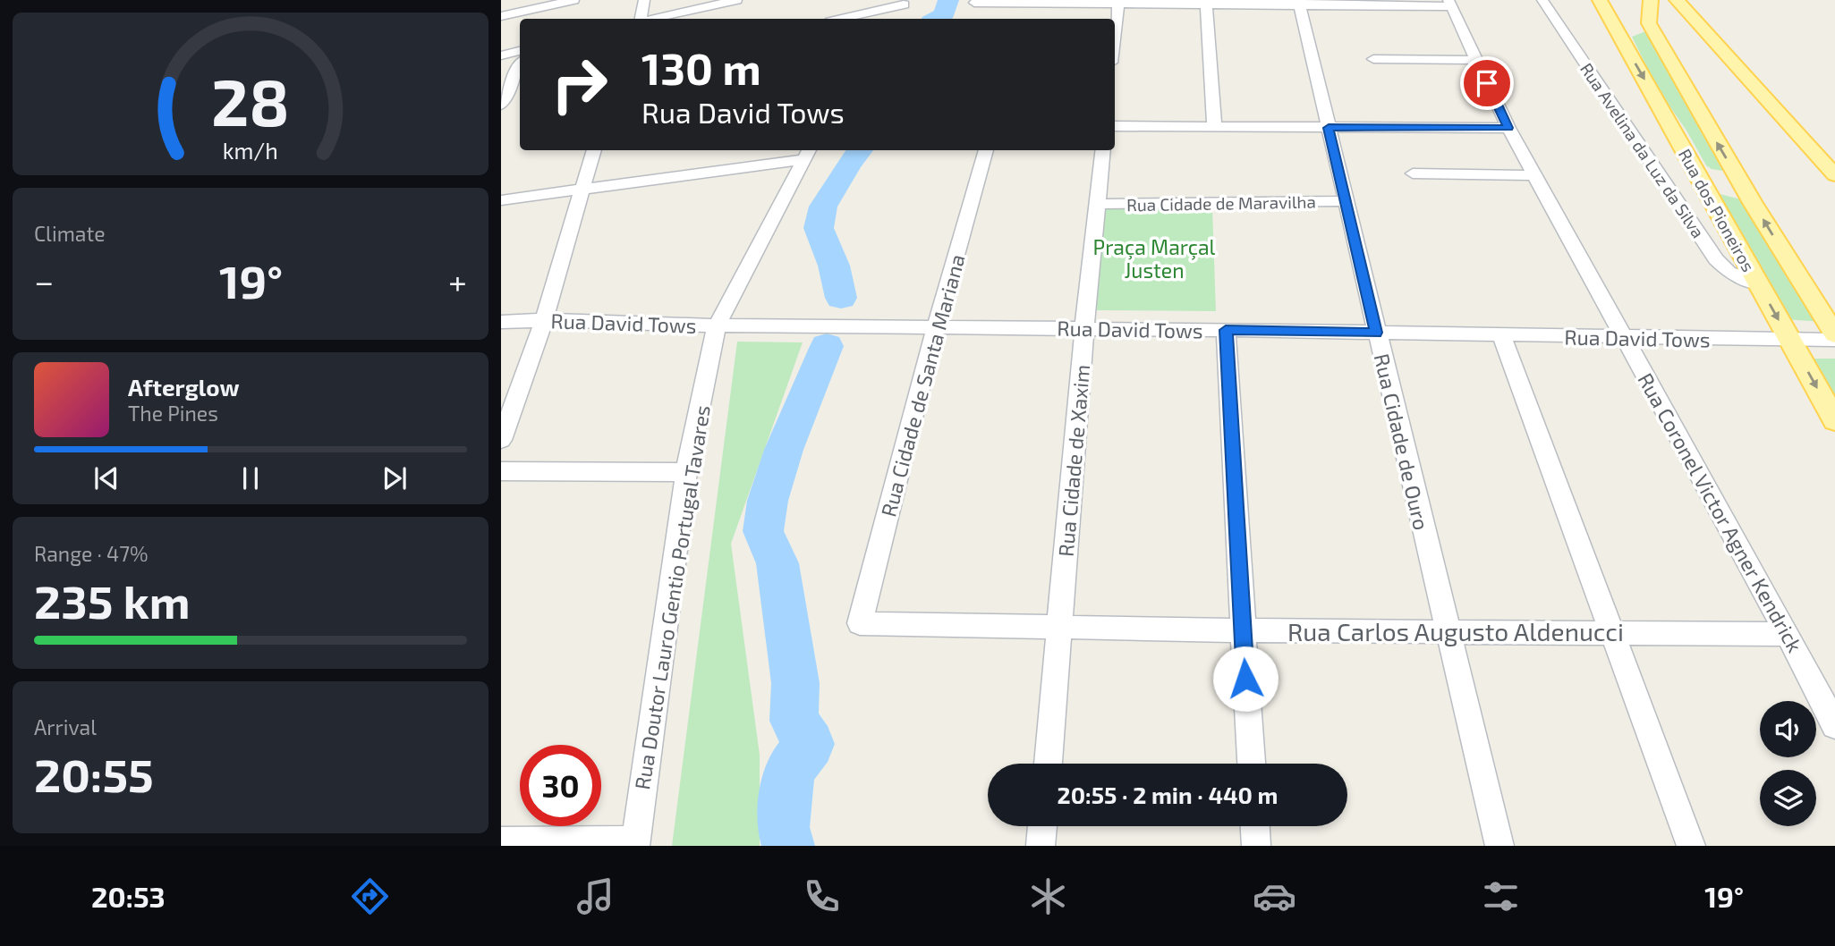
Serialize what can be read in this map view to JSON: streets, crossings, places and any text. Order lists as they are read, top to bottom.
{
  "streets": {
    "main road": ["Rua dos Pioneiros"],
    "street": [
      "Rua Avelina da Luz da Silva",
      "Rua Cidade de Maravilha",
      "Rua David Tows",
      "Rua Cidade de Santa Mariana",
      "Rua Cidade de Ouro",
      "Rua Cidade de Xaxim",
      "Rua Coronel Victor Agner Kendrick",
      "Rua Doutor Lauro Gentio Portugal Tavares",
      "Rua Carlos Augusto Aldenucci"
    ]
  },
  "crossings": [
    ["Rua Avelina da Luz da Silva", "Rua dos Pioneiros"],
    ["Rua Cidade de Maravilha", "Rua Cidade de Ouro"],
    ["Rua Cidade de Maravilha", "Rua Cidade de Xaxim"],
    ["Rua dos Pioneiros", "Rua David Tows"],
    ["Rua David Tows", "Rua Cidade de Santa Mariana"],
    ["Rua David Tows", "Rua Cidade de Ouro"],
    ["Rua David Tows", "Rua Cidade de Xaxim"],
    ["Rua David Tows", "Rua Coronel Victor Agner Kendrick"],
    ["Rua David Tows", "Rua Doutor Lauro Gentio Portugal Tavares"],
    ["Rua Cidade de Santa Mariana", "Rua Carlos Augusto Aldenucci"],
    ["Rua Cidade de Ouro", "Rua Carlos Augusto Aldenucci"],
    ["Rua Cidade de Xaxim", "Rua Carlos Augusto Aldenucci"],
    ["Rua Coronel Victor Agner Kendrick", "Rua Carlos Augusto Aldenucci"]
  ],
  "parks": ["Praça Marçal Justen"],
  "page": {
    "turn": ["130 m", "Rua David Tows"],
    "tile": [
      "Climate",
      ["Range · 47%", "235 km"],
      ["Arrival", "20:55"]
    ],
    "heat": ["−", "19°", "+"],
    "song": ["Afterglow", "The Pines"],
    "limit": "30",
    "trip": "20:55 · 2 min · 440 m",
    "tabs": ["20:53", "19°"],
    "gauge": ["28", "km/h"]
  }
}
